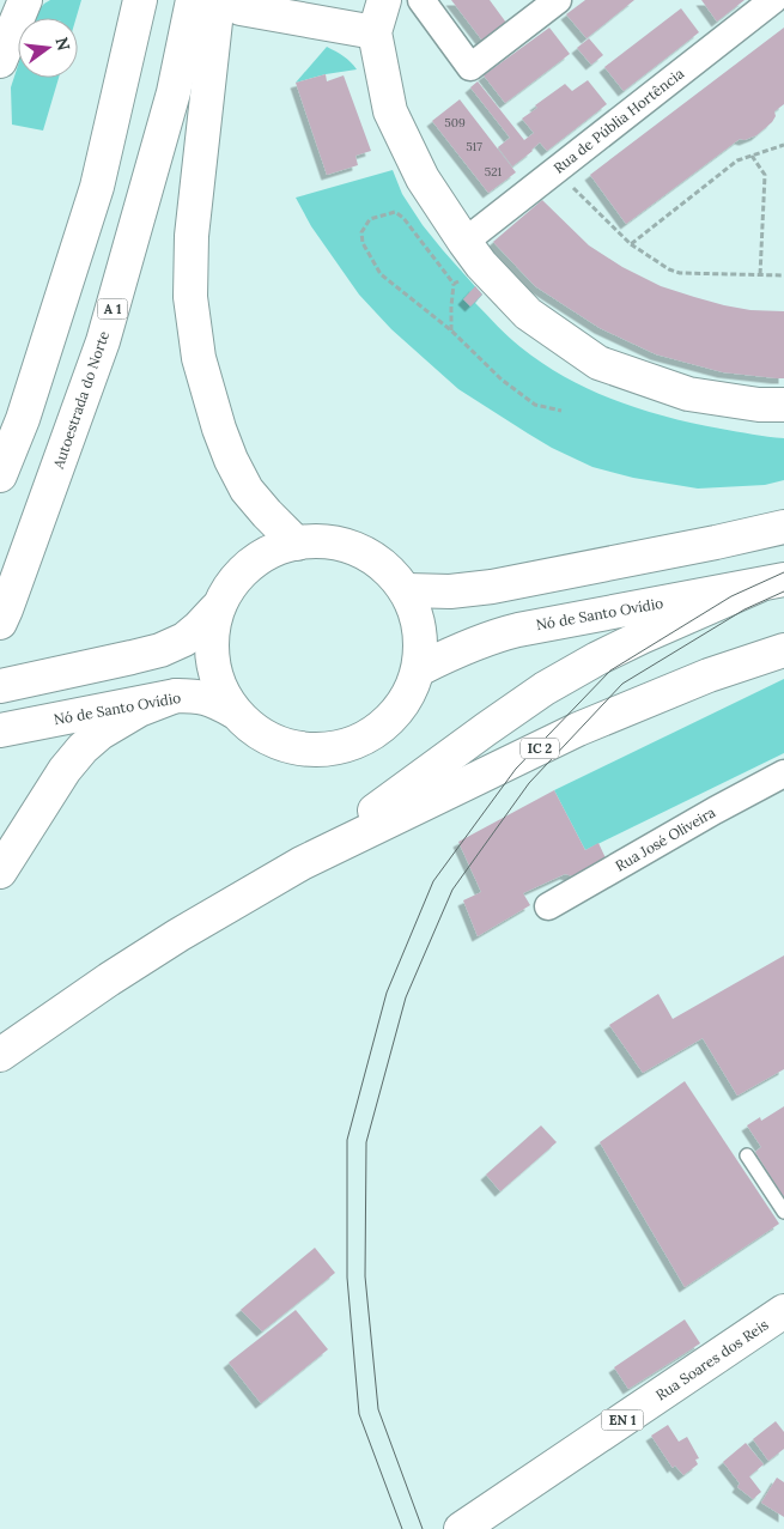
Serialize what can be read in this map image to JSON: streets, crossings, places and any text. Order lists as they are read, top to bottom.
{
  "streets": {
    "main road": [
      "A 1",
      "Autoestrada do Norte",
      "Nó de Santo Ovídio",
      "IC 2",
      "Rua Soares dos Reis",
      "EN 1"
    ],
    "street": ["Rua de Públia Hortência", "Rua José Oliveira"]
  },
  "crossings": [
    ["Nó de Santo Ovídio", "IC 2"]
  ],
  "house_numbers": ["509", "517", "521"],
  "north": "right"
}
